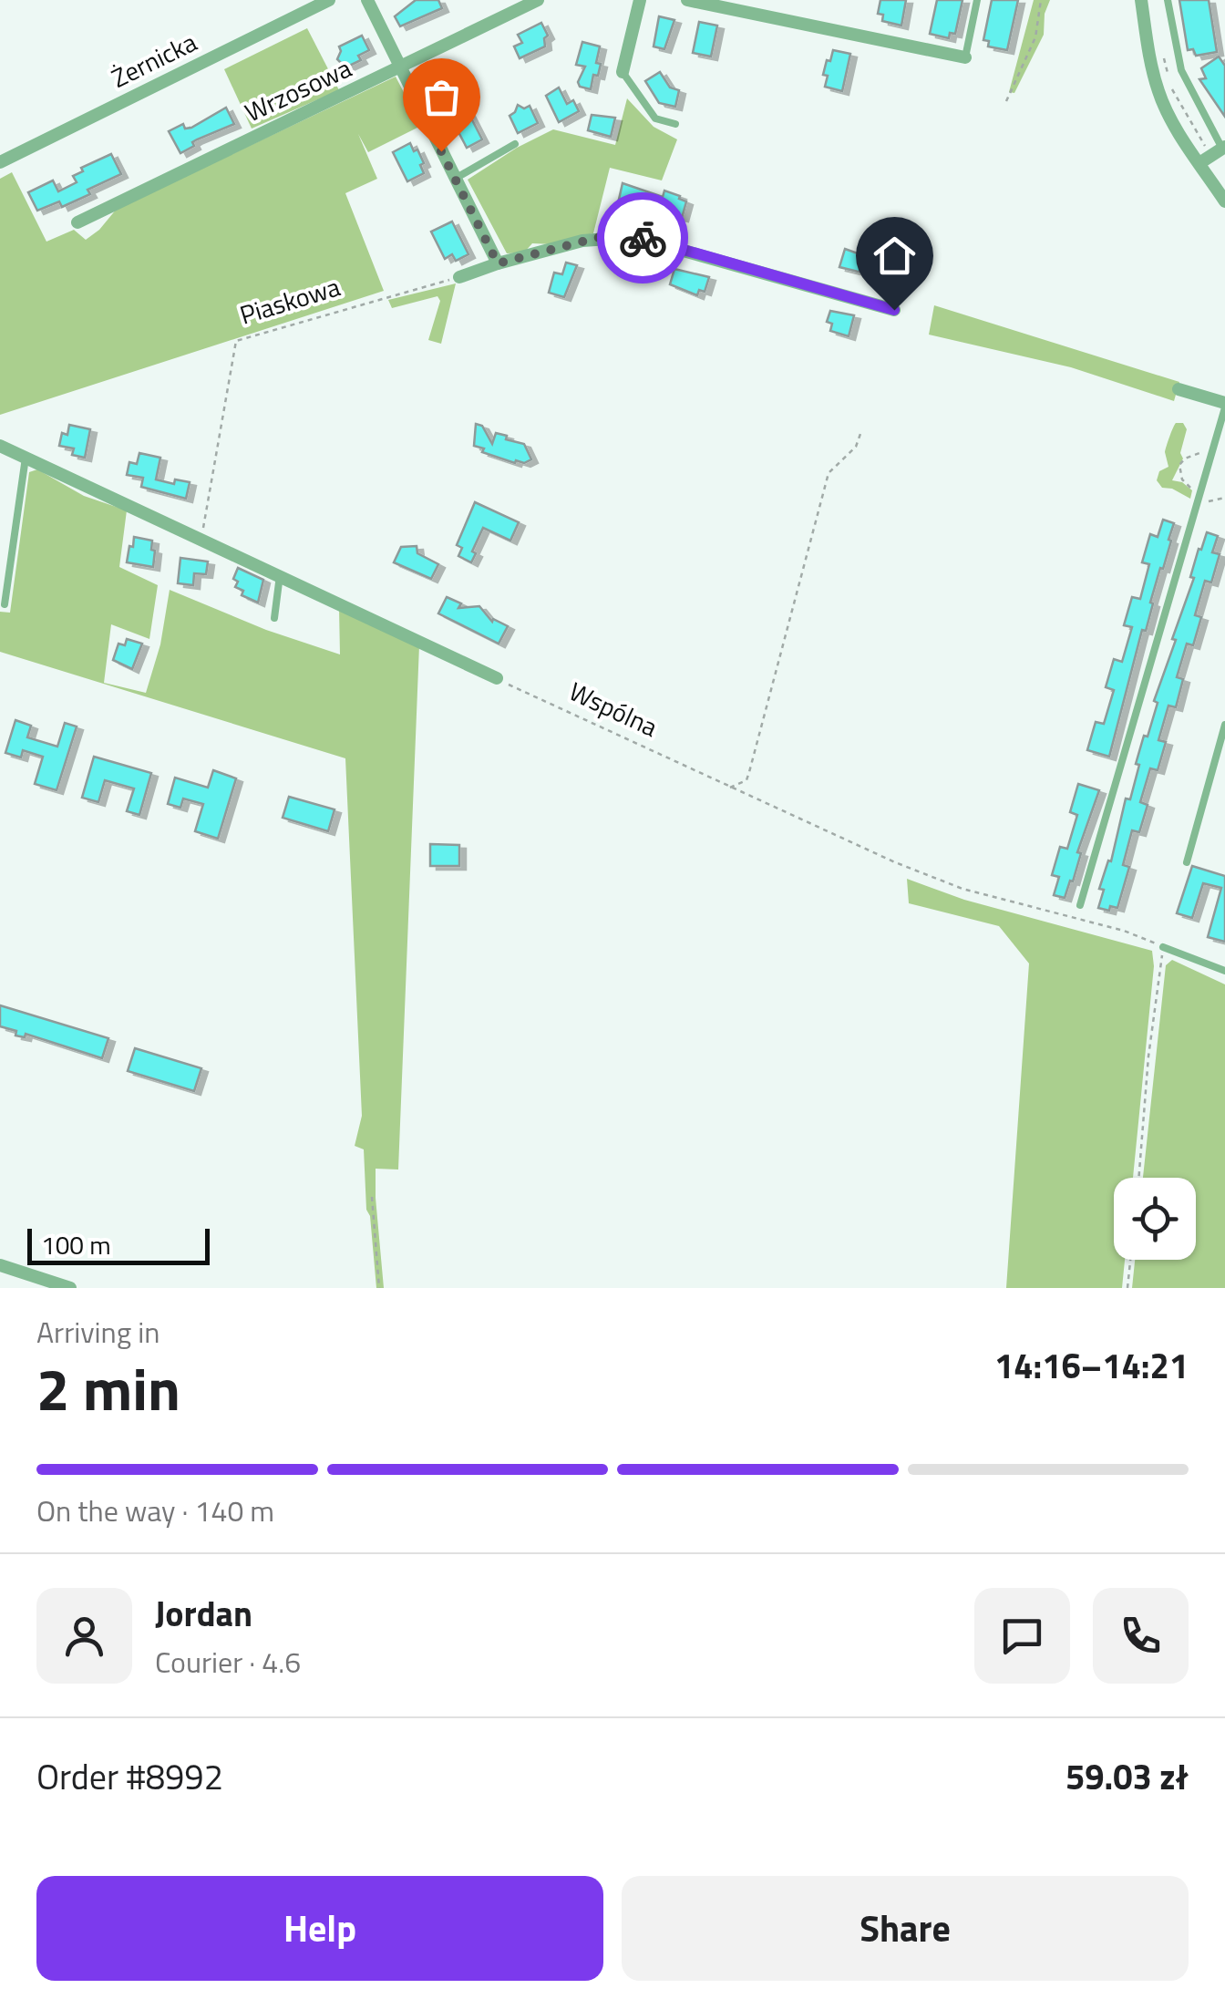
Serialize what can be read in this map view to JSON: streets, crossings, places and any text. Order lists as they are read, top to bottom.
{
  "streets": {
    "street": ["Żernicka", "Wrzosowa"],
    "path": ["Piaskowa", "Wspólna"]
  },
  "scale_bar": "100 m",
  "page": {
    "scale": "100 m",
    "heading": ["2 min", "Arriving in", "14:16–14:21"],
    "panel": [
      "Jordan",
      "Courier · 4.6",
      "Order #8992",
      "59.03 zł"
    ],
    "bar": "On the way · 140 m",
    "buttons": ["Help", "Share"]
  }
}
